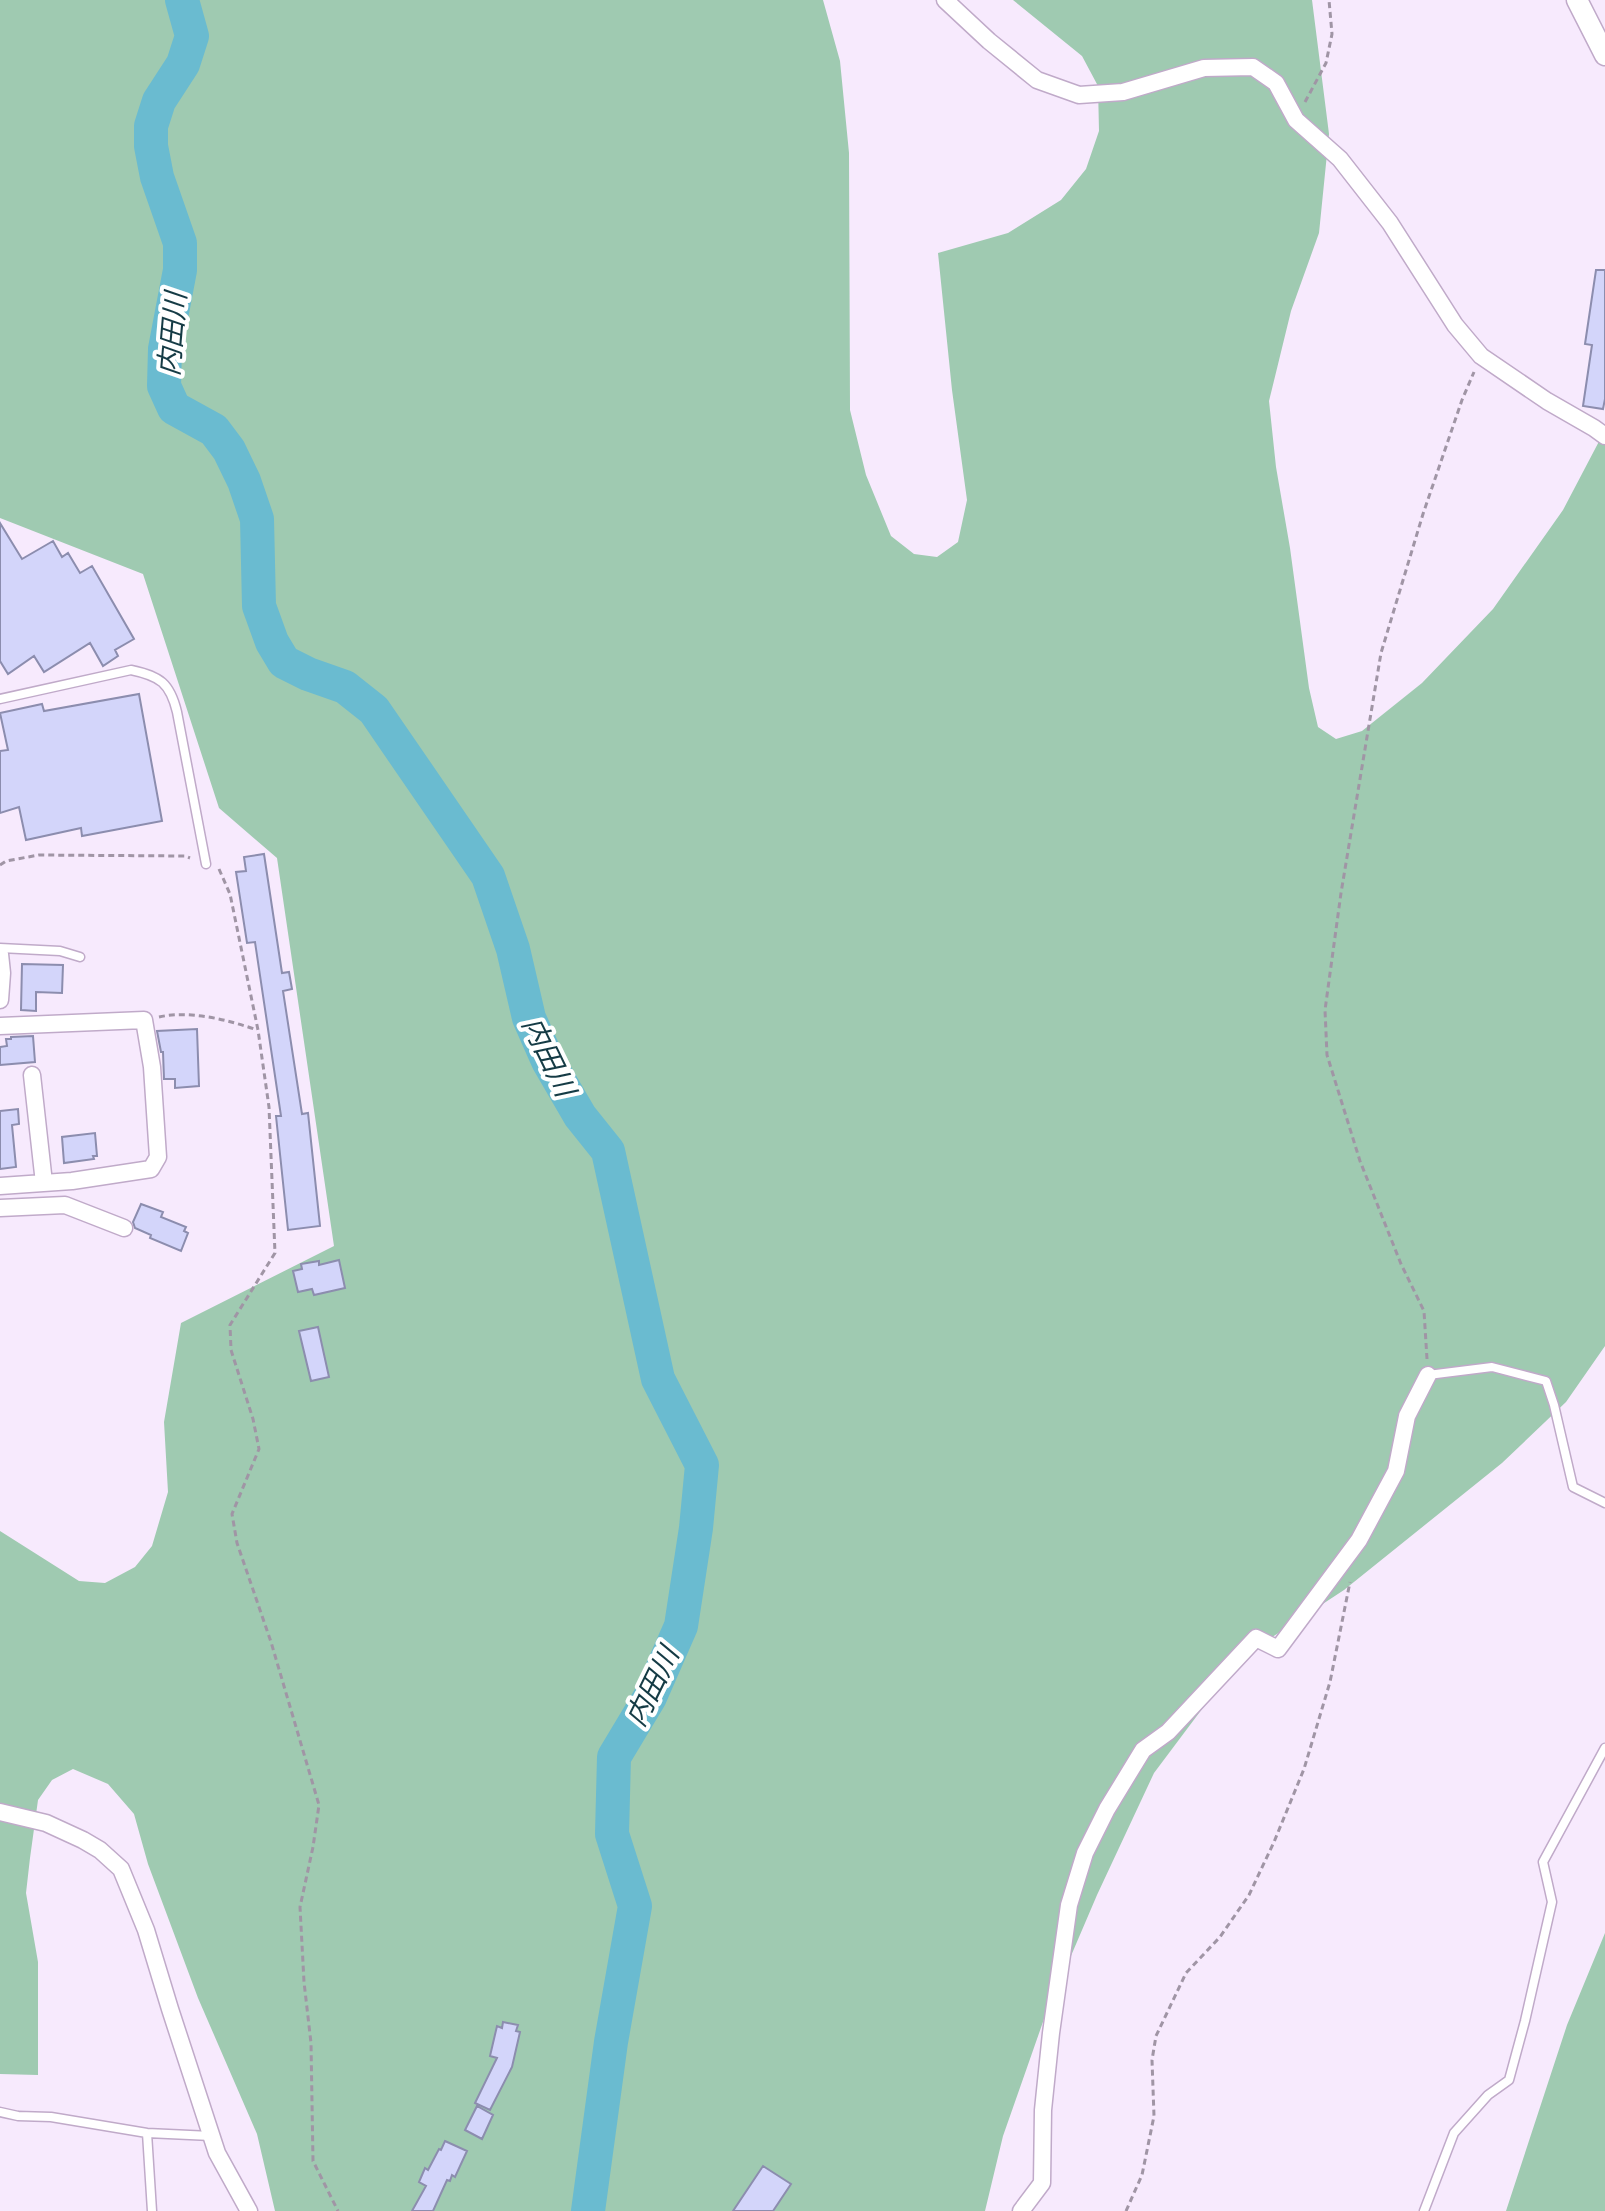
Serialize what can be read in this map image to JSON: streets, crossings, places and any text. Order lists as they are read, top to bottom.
{
  "water": ["内田川"]
}
